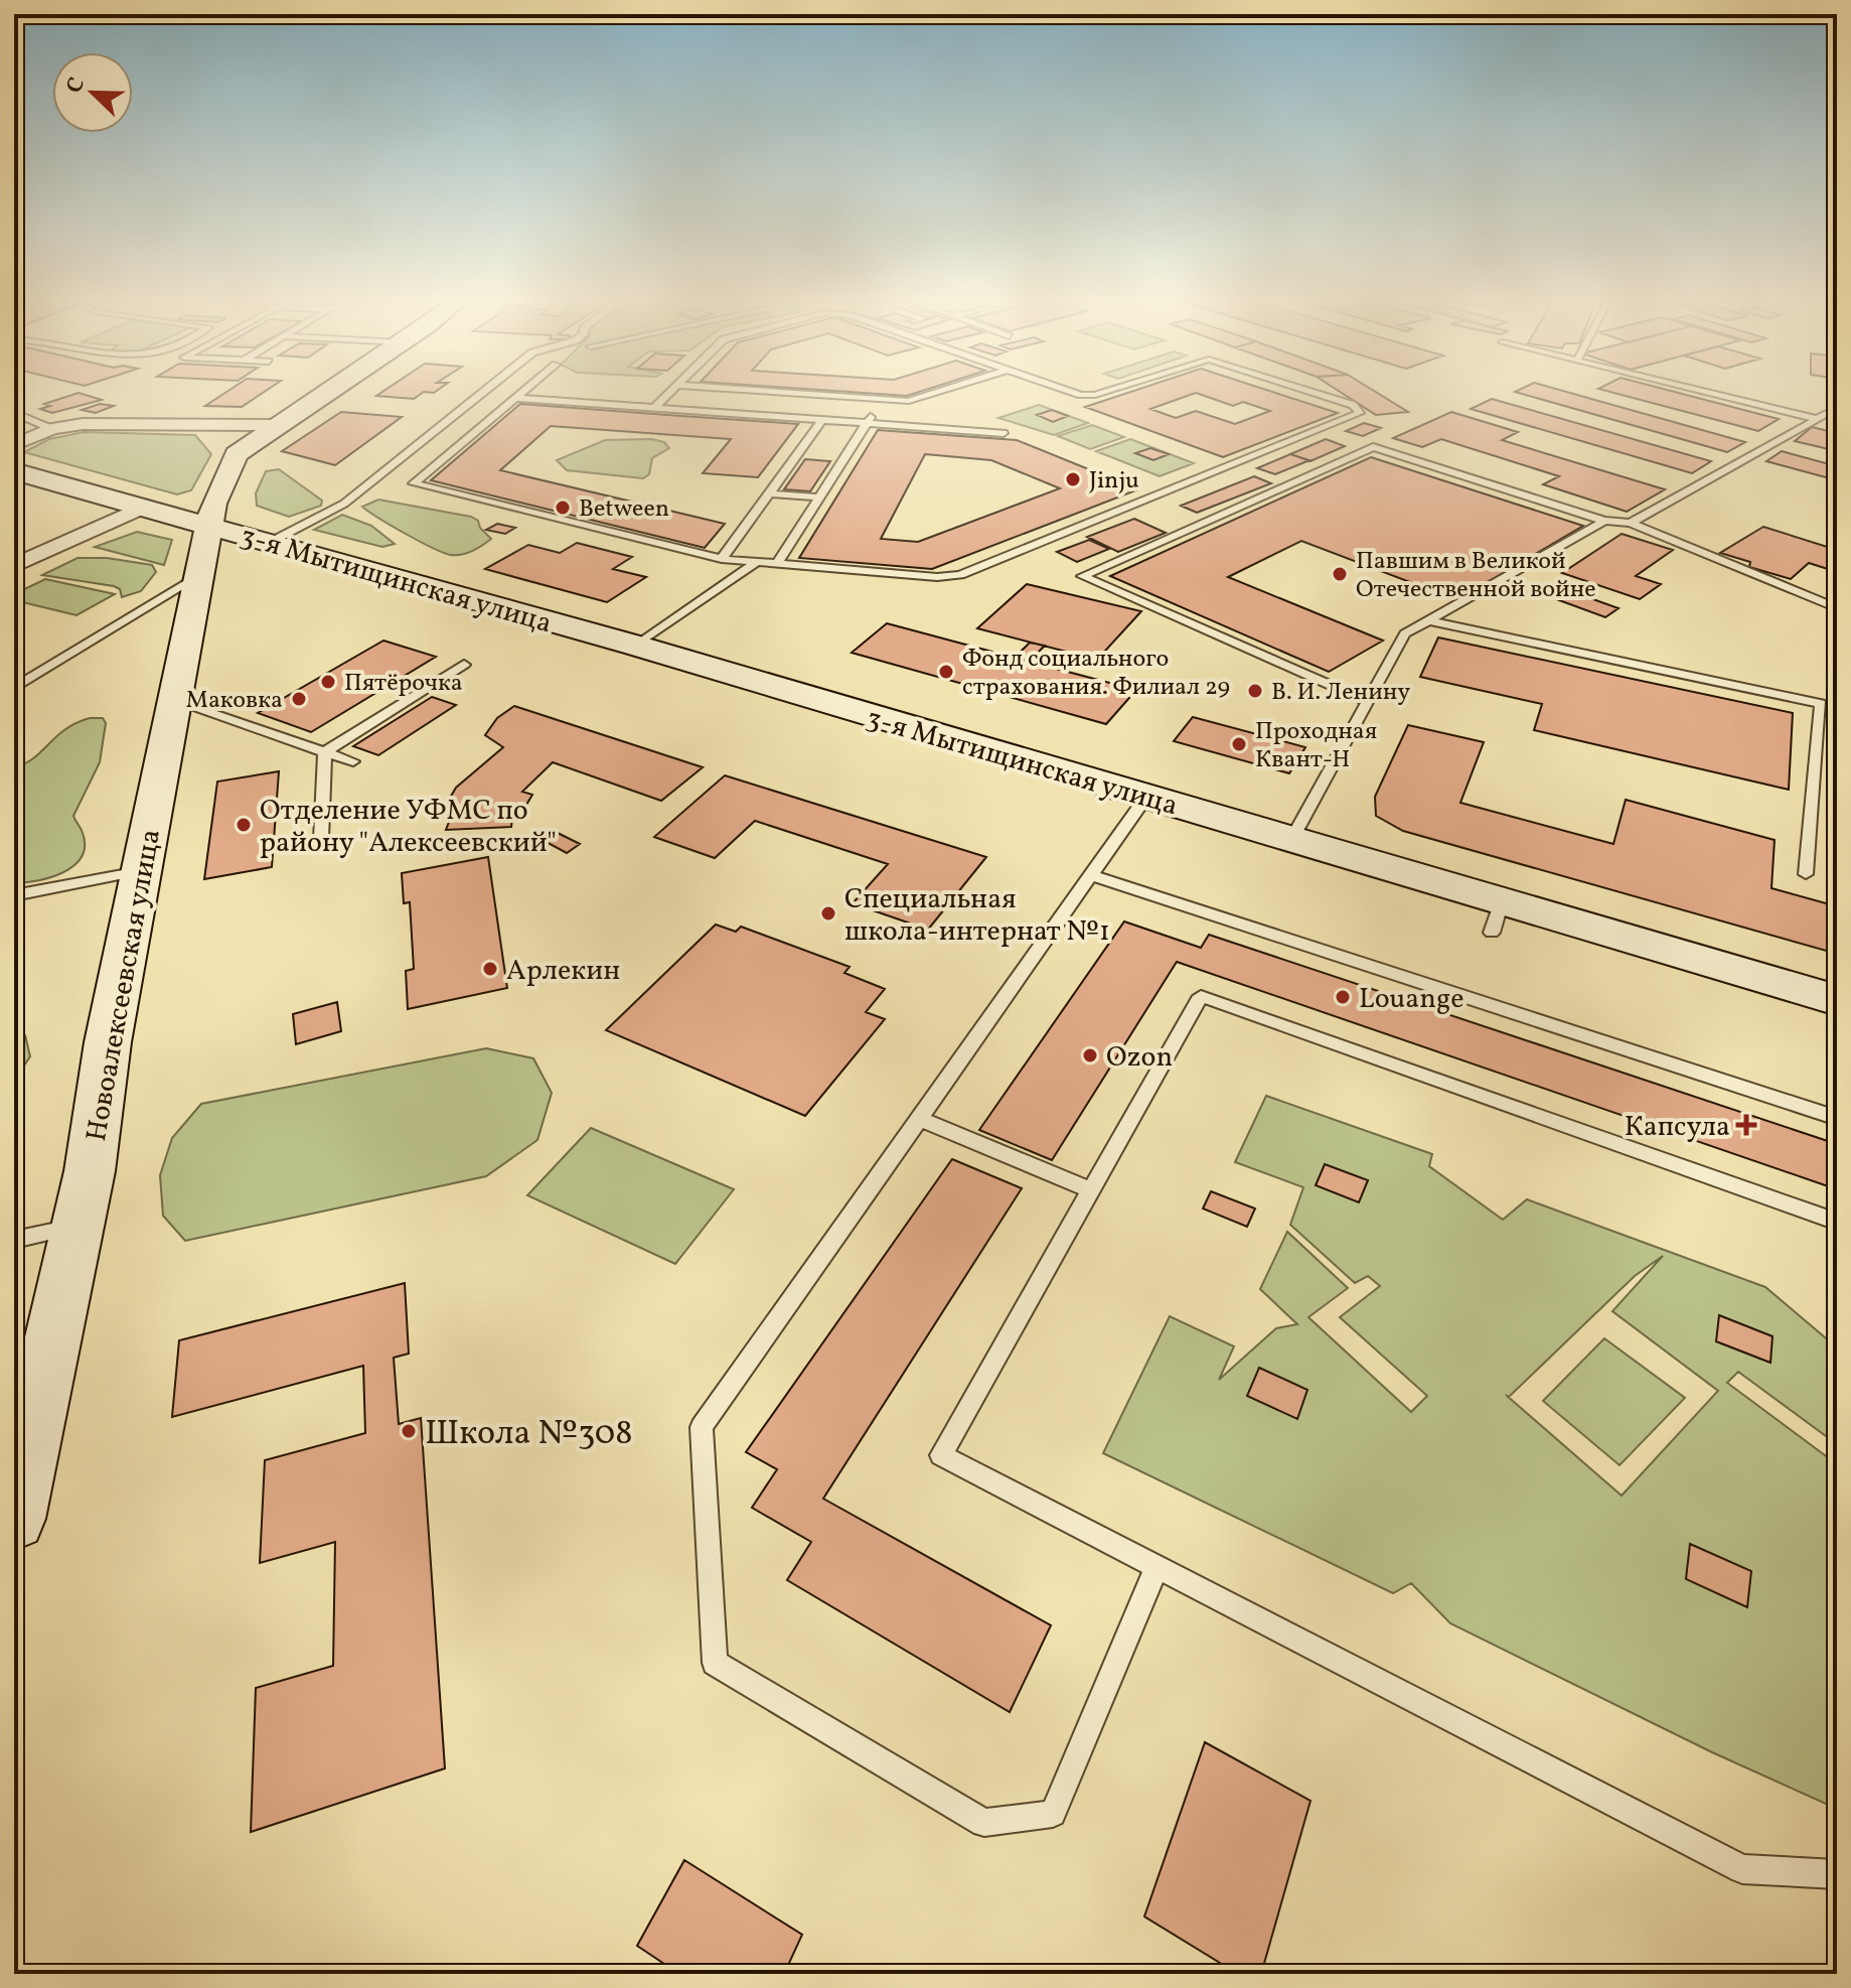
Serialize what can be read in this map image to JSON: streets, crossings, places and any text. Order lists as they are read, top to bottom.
{
  "streets": {
    "street": ["3-я Мытищинская улица", "Новоалексеевская улица"]
  },
  "crossings": [
    ["3-я Мытищинская улица", "Новоалексеевская улица"]
  ],
  "places": {
    "other": [
      "Jinju",
      "Between",
      "Павшим в Великой Отечественной войне",
      "Фонд социального страхования. Филиал 29",
      "Пятёрочка",
      "В. И. Ленину",
      "Маковка",
      "Проходная Квант-Н",
      "Отделение УФМС по району \"Алексеевский\"",
      "Специальная школа-интернат №1",
      "Арлекин",
      "Louange",
      "Ozon",
      "Школа №308"
    ],
    "health": ["Капсула"]
  },
  "north": "top left"
}
